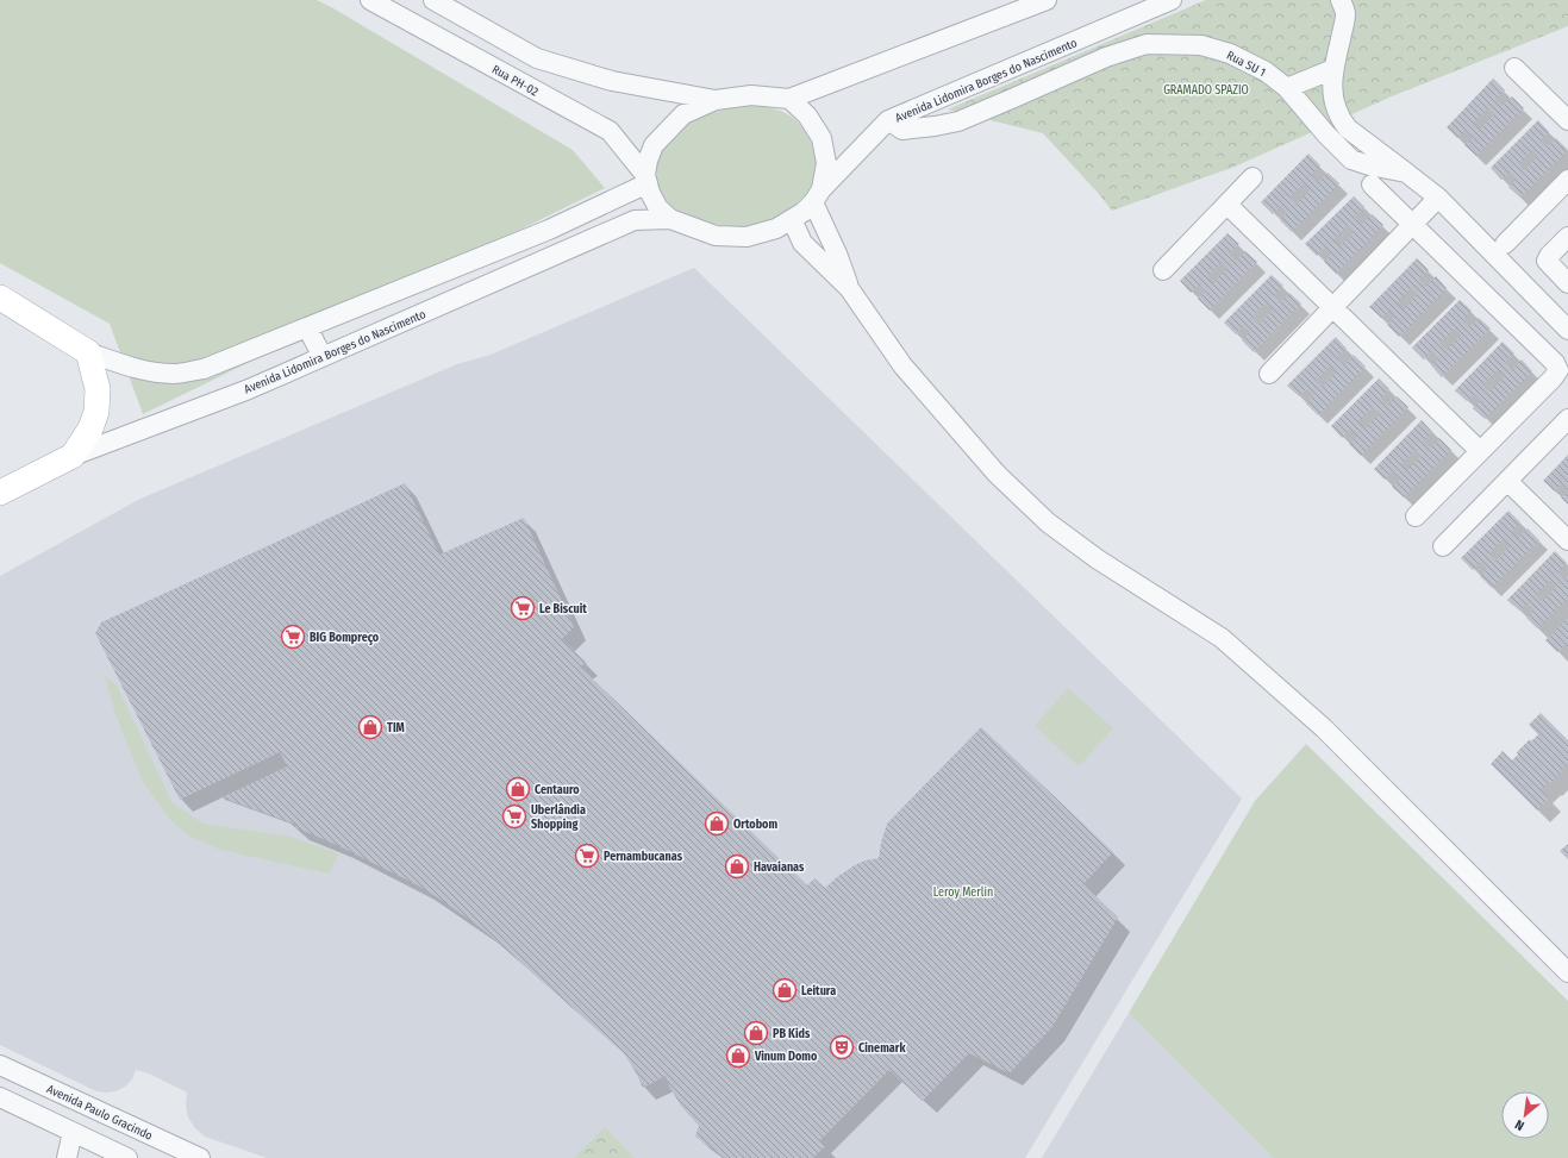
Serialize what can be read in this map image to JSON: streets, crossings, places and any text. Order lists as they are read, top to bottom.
{
  "streets": {
    "main road": ["Avenida Lidomira Borges do Nascimento"],
    "street": ["Rua SU 1", "Rua PH-02", "Avenida Paulo Gracindo"]
  },
  "crossings": [
    ["Rua SU 1", "Avenida Lidomira Borges do Nascimento"],
    ["Rua PH-02", "Avenida Lidomira Borges do Nascimento"]
  ],
  "parks": ["GRAMADO SPAZIO", "Leroy Merlin"],
  "places": {
    "supermarket": [
      "Le Biscuit",
      "BIG Bompreço",
      "Uberlândia Shopping",
      "Pernambucanas"
    ],
    "shop": [
      "TIM",
      "Centauro",
      "Ortobom",
      "Havaianas",
      "Leitura",
      "PB Kids",
      "Vinum Domo"
    ],
    "theatre": ["Cinemark"]
  },
  "north": "bottom left"
}
